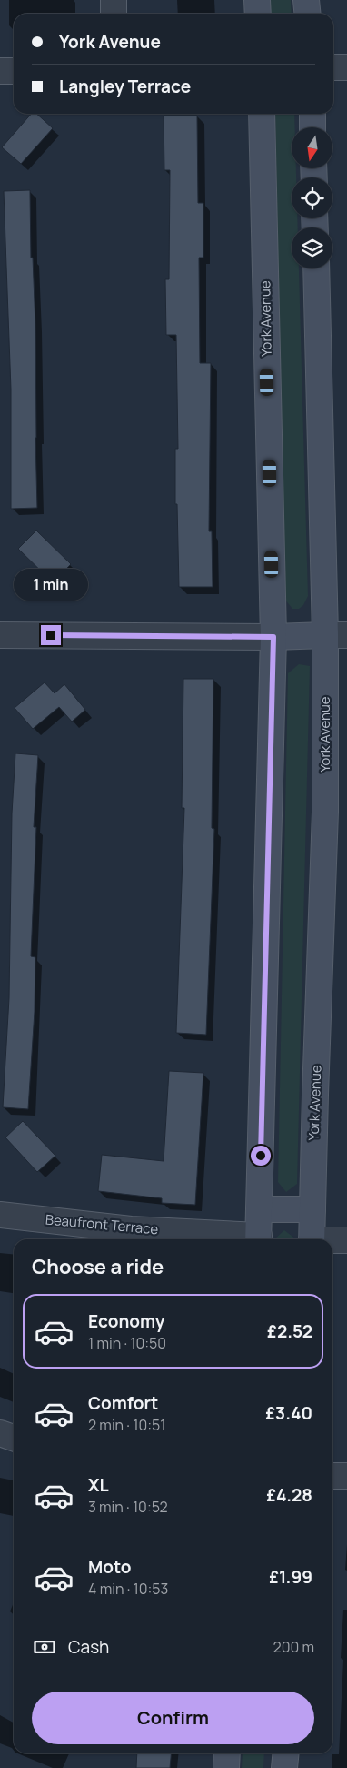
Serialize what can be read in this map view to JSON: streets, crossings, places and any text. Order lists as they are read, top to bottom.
{
  "streets": {
    "main road": ["York Avenue"],
    "street": ["Beaufront Terrace"]
  },
  "north": "bottom",
  "page": {
    "banner": ["York Avenue", "Langley Terrace"],
    "bubble": "1 min",
    "heading": "Choose a ride",
    "list": [
      {
        "name": "Economy",
        "note": "1 min · 10:50",
        "value": "£2.52"
      },
      {
        "name": "Comfort",
        "note": "2 min · 10:51",
        "value": "£3.40"
      },
      {
        "name": "XL",
        "note": "3 min · 10:52",
        "value": "£4.28"
      },
      {
        "name": "Moto",
        "note": "4 min · 10:53",
        "value": "£1.99"
      }
    ],
    "pay": ["Cash", "200 m"],
    "buttons": "Confirm"
  }
}
